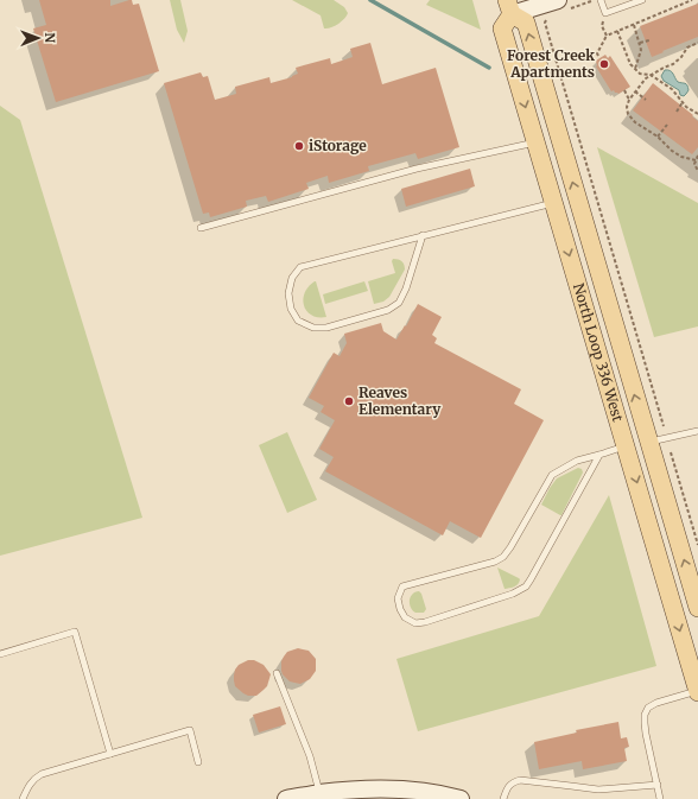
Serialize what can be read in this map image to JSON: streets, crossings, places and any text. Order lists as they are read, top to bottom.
{
  "streets": {
    "main road": ["North Loop 336 West"]
  },
  "places": ["Forest Creek Apartments", "iStorage", "Reaves Elementary"],
  "north": "right"
}
